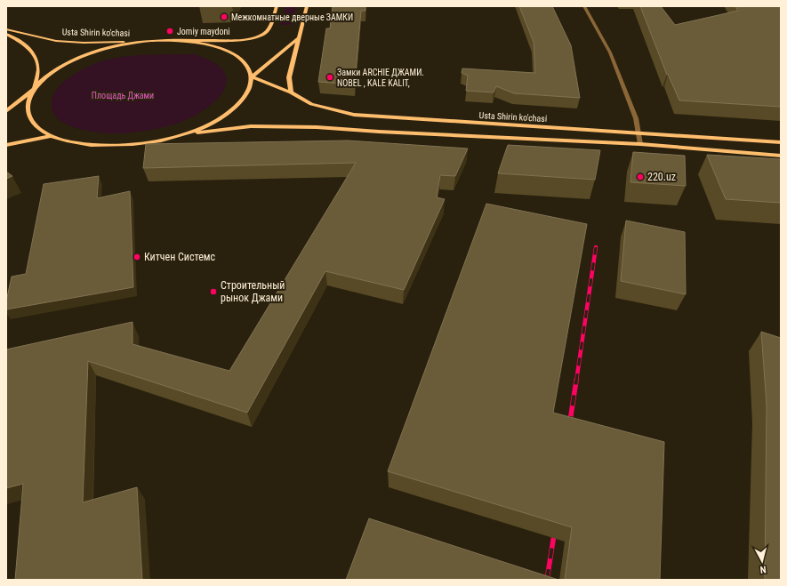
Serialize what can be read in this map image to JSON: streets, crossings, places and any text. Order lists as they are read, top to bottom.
{
  "streets": {
    "main road": ["Usta Shirin ko'chasi"]
  },
  "parks": ["Площадь Джами"],
  "places": [
    "Межкомнатные дверные ЗАМКИ",
    "Jomiy maydoni",
    "Замки ARCHIE ДЖАМИ. NOBEL , KALE KALIT,",
    "220.uz",
    "Китчен Системс",
    "Строительный рынок Джами"
  ],
  "north": "bottom"
}
